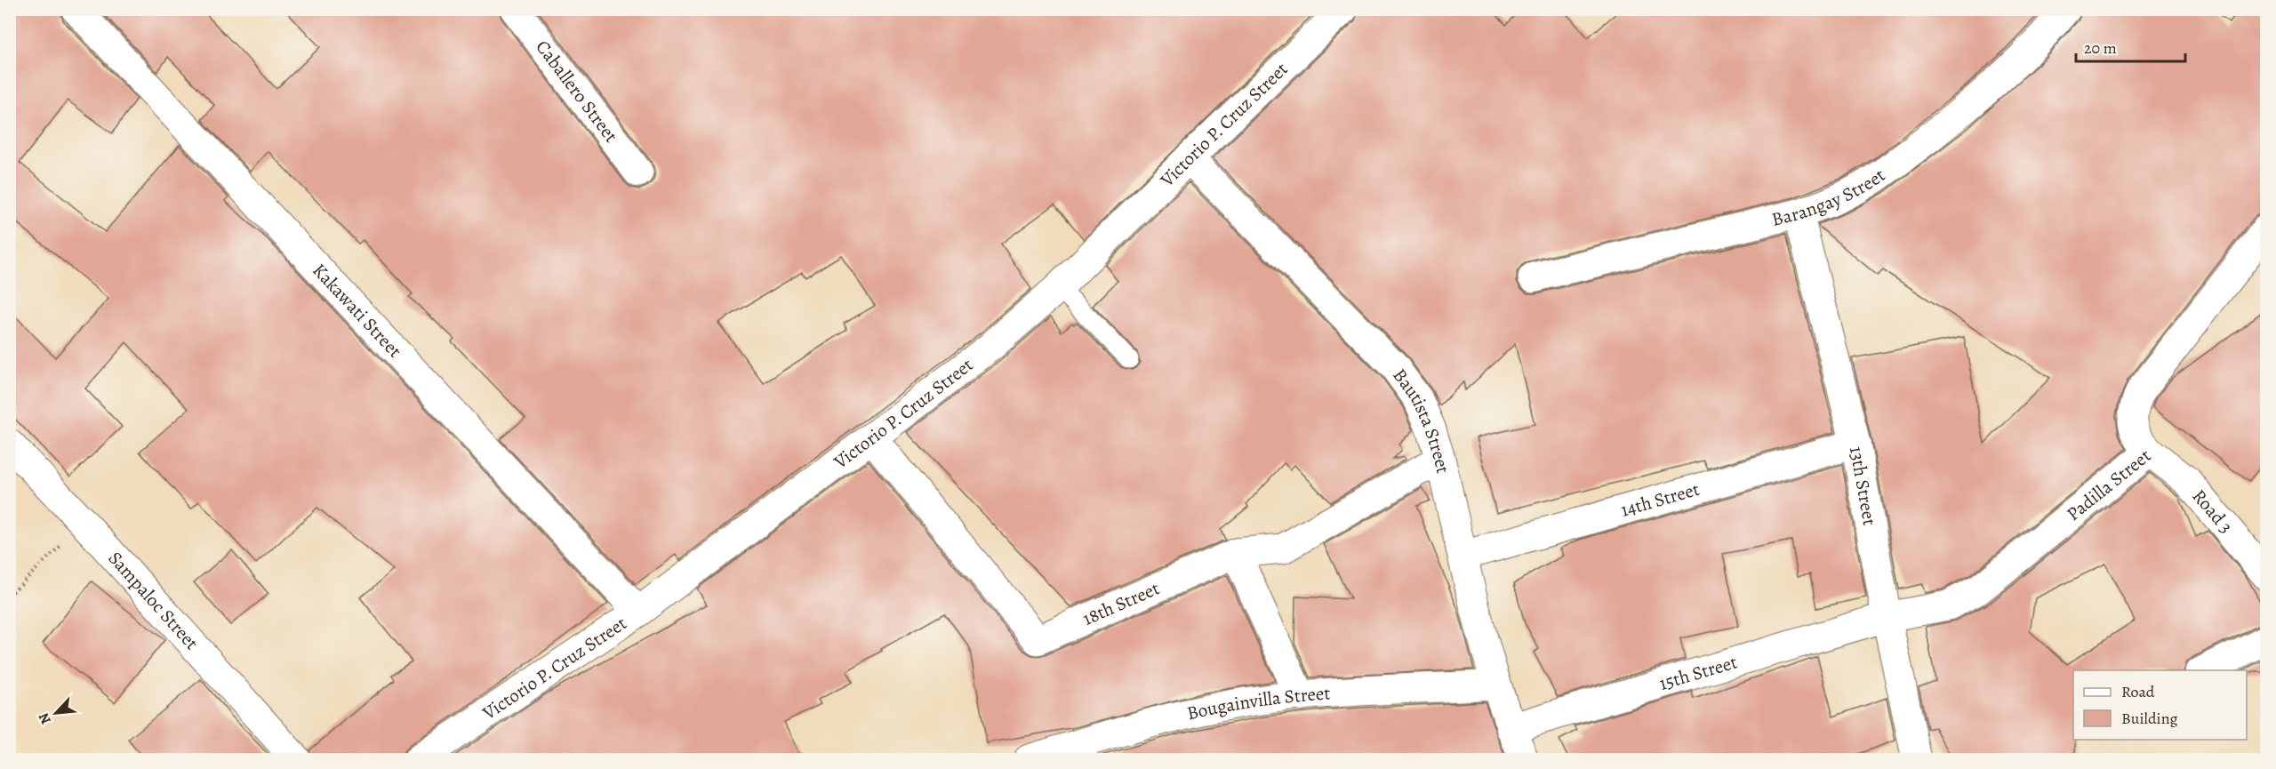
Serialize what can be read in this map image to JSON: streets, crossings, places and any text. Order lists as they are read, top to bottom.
{
  "streets": {
    "street": [
      "Caballero Street",
      "Victorio P. Cruz Street",
      "Barangay Street",
      "Kakawati Street",
      "Bautista Street",
      "Padilla Street",
      "13th Street",
      "14th Street",
      "Road 3",
      "Sampaloc Street",
      "18th Street",
      "15th Street",
      "Bougainvilla Street"
    ]
  },
  "crossings": [
    ["Victorio P. Cruz Street", "Kakawati Street"],
    ["Victorio P. Cruz Street", "Bautista Street"],
    ["Victorio P. Cruz Street", "18th Street"],
    ["Barangay Street", "13th Street"],
    ["Bautista Street", "14th Street"],
    ["Bautista Street", "18th Street"],
    ["Bautista Street", "15th Street"],
    ["Bautista Street", "Bougainvilla Street"],
    ["Padilla Street", "13th Street"],
    ["Padilla Street", "Road 3"],
    ["Padilla Street", "15th Street"],
    ["13th Street", "14th Street"],
    ["13th Street", "15th Street"]
  ],
  "legend": ["Road", "Building"],
  "scale_bar": "20 m",
  "north": "bottom left"
}
